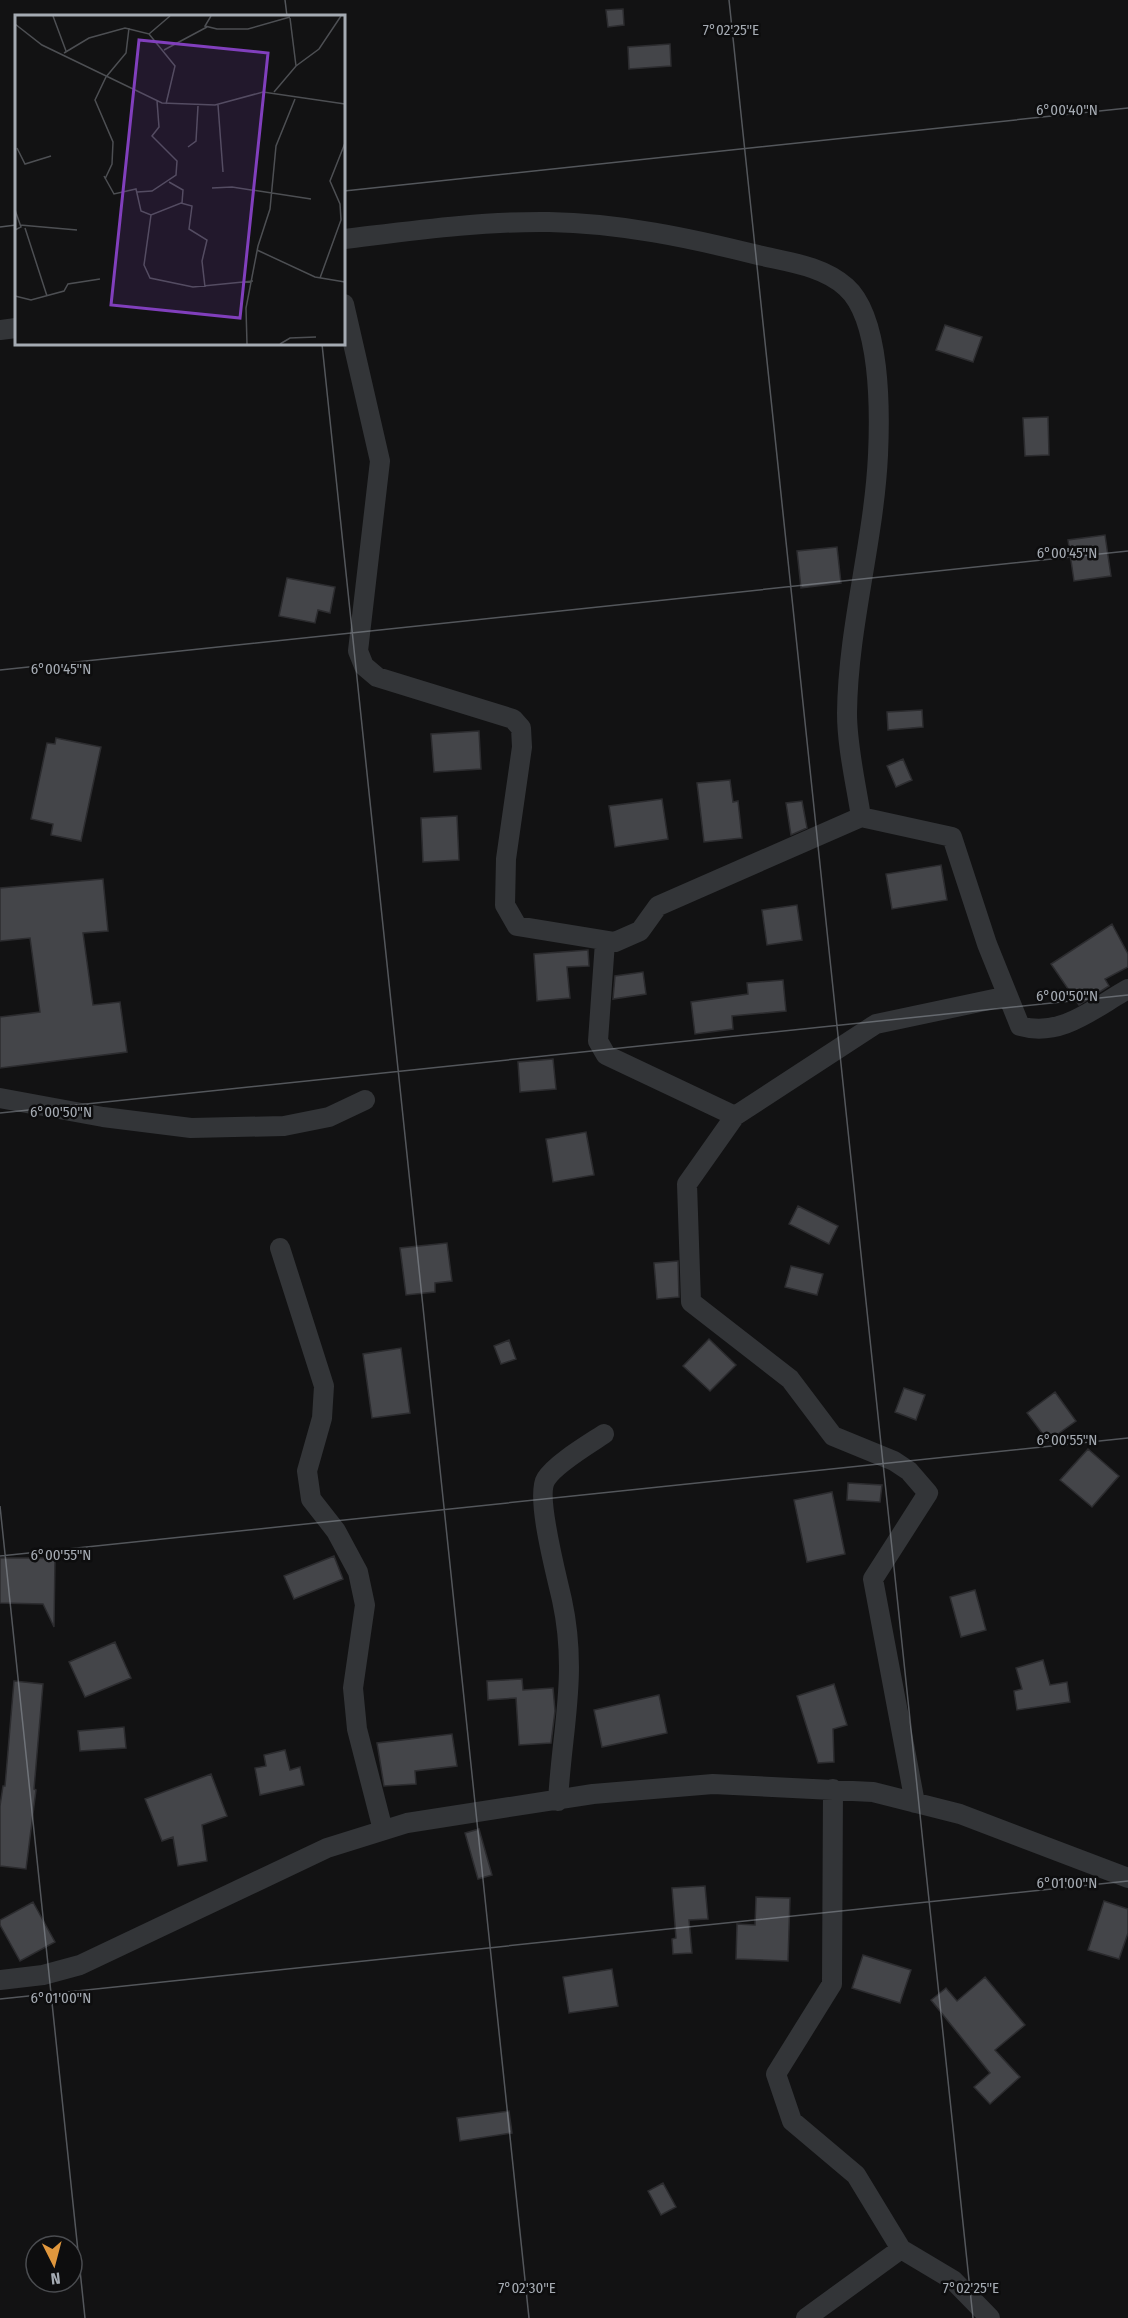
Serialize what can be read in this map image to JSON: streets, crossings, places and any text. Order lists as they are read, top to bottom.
{
  "north": "bottom",
  "coordinates": [
    "7°02'25\"E",
    "6°00'40\"N",
    "6°00'45\"N",
    "6°00'50\"N",
    "6°00'55\"N",
    "6°01'00\"N",
    "7°02'30\"E"
  ]
}
